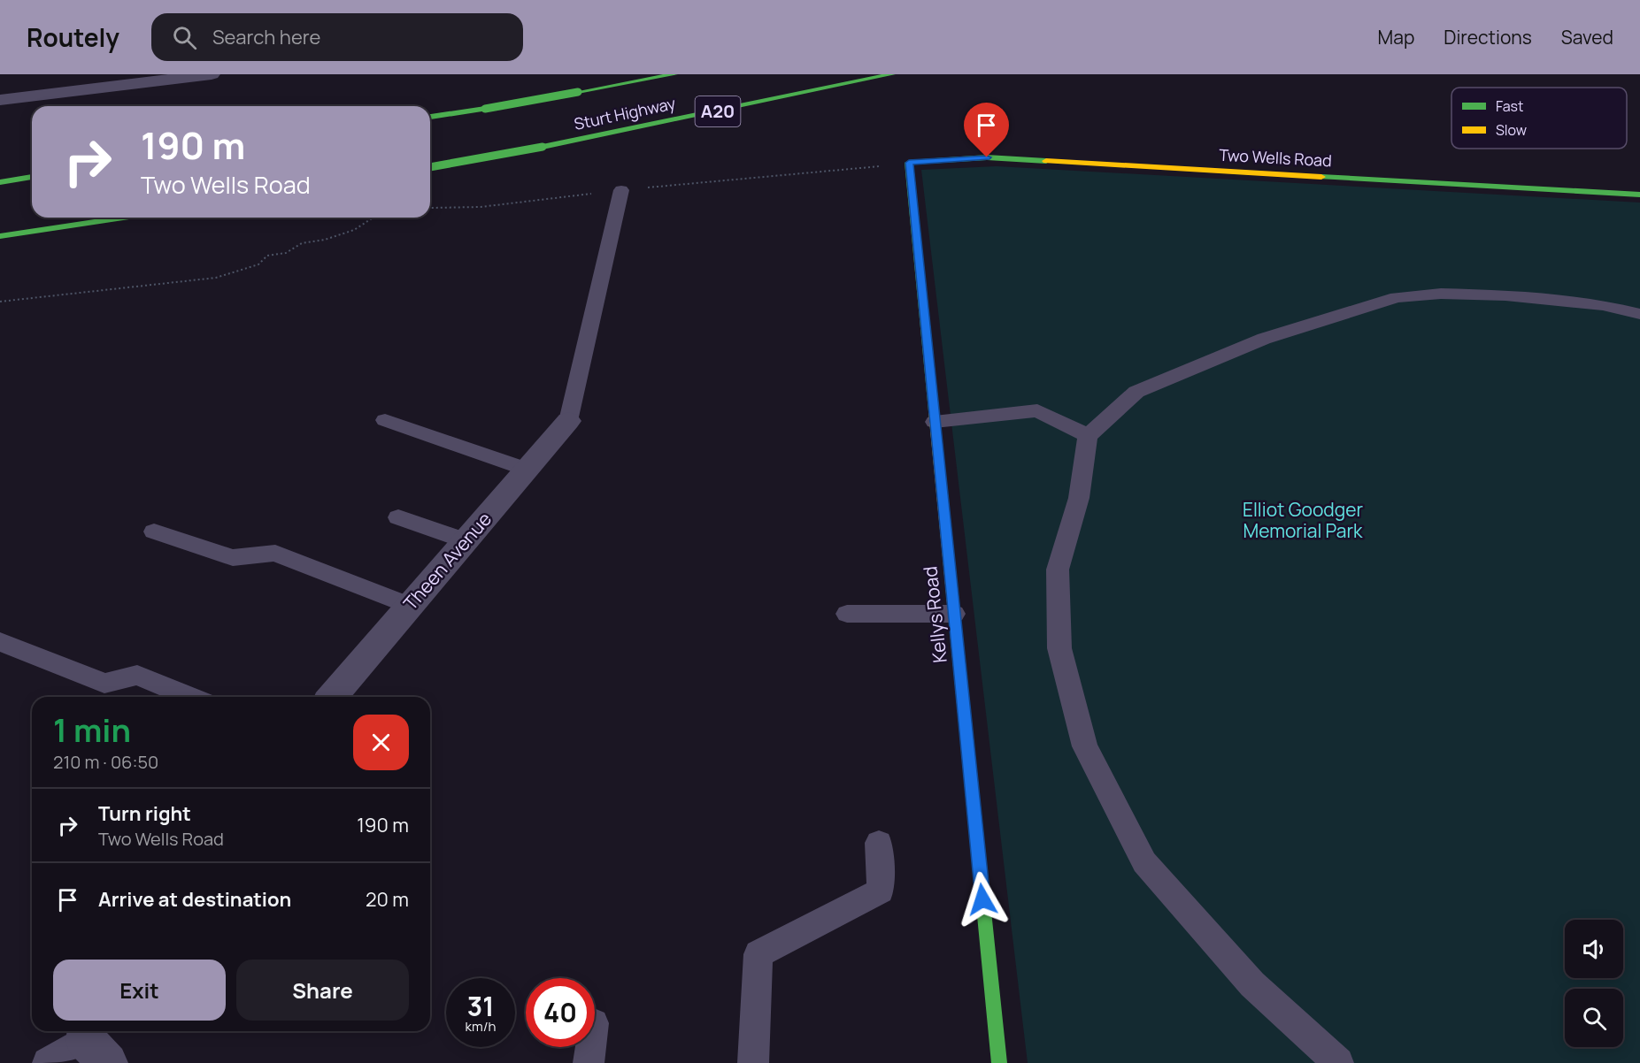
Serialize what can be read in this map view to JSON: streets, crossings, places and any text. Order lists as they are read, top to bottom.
{
  "streets": {
    "main road": [
      "A20",
      "Sturt Highway",
      "Two Wells Road",
      "Kellys Road"
    ],
    "street": ["Theen Avenue"]
  },
  "crossings": [
    ["Two Wells Road", "Kellys Road"]
  ],
  "parks": ["Elliot Goodger Memorial Park"],
  "legend": ["Fast", "Slow"],
  "page": {
    "header": "Routely",
    "search": "Search here",
    "nav": ["Map", "Directions", "Saved"],
    "turn": ["190 m", "Two Wells Road"],
    "heading": ["1 min", "210 m · 06:50"],
    "list": [
      {
        "name": "Turn right",
        "note": "Two Wells Road",
        "value": "190 m"
      },
      {
        "name": "Arrive at destination",
        "value": "20 m"
      }
    ],
    "buttons": ["Exit", "Share"],
    "speed": "31 km/h",
    "limit": "40"
  }
}
